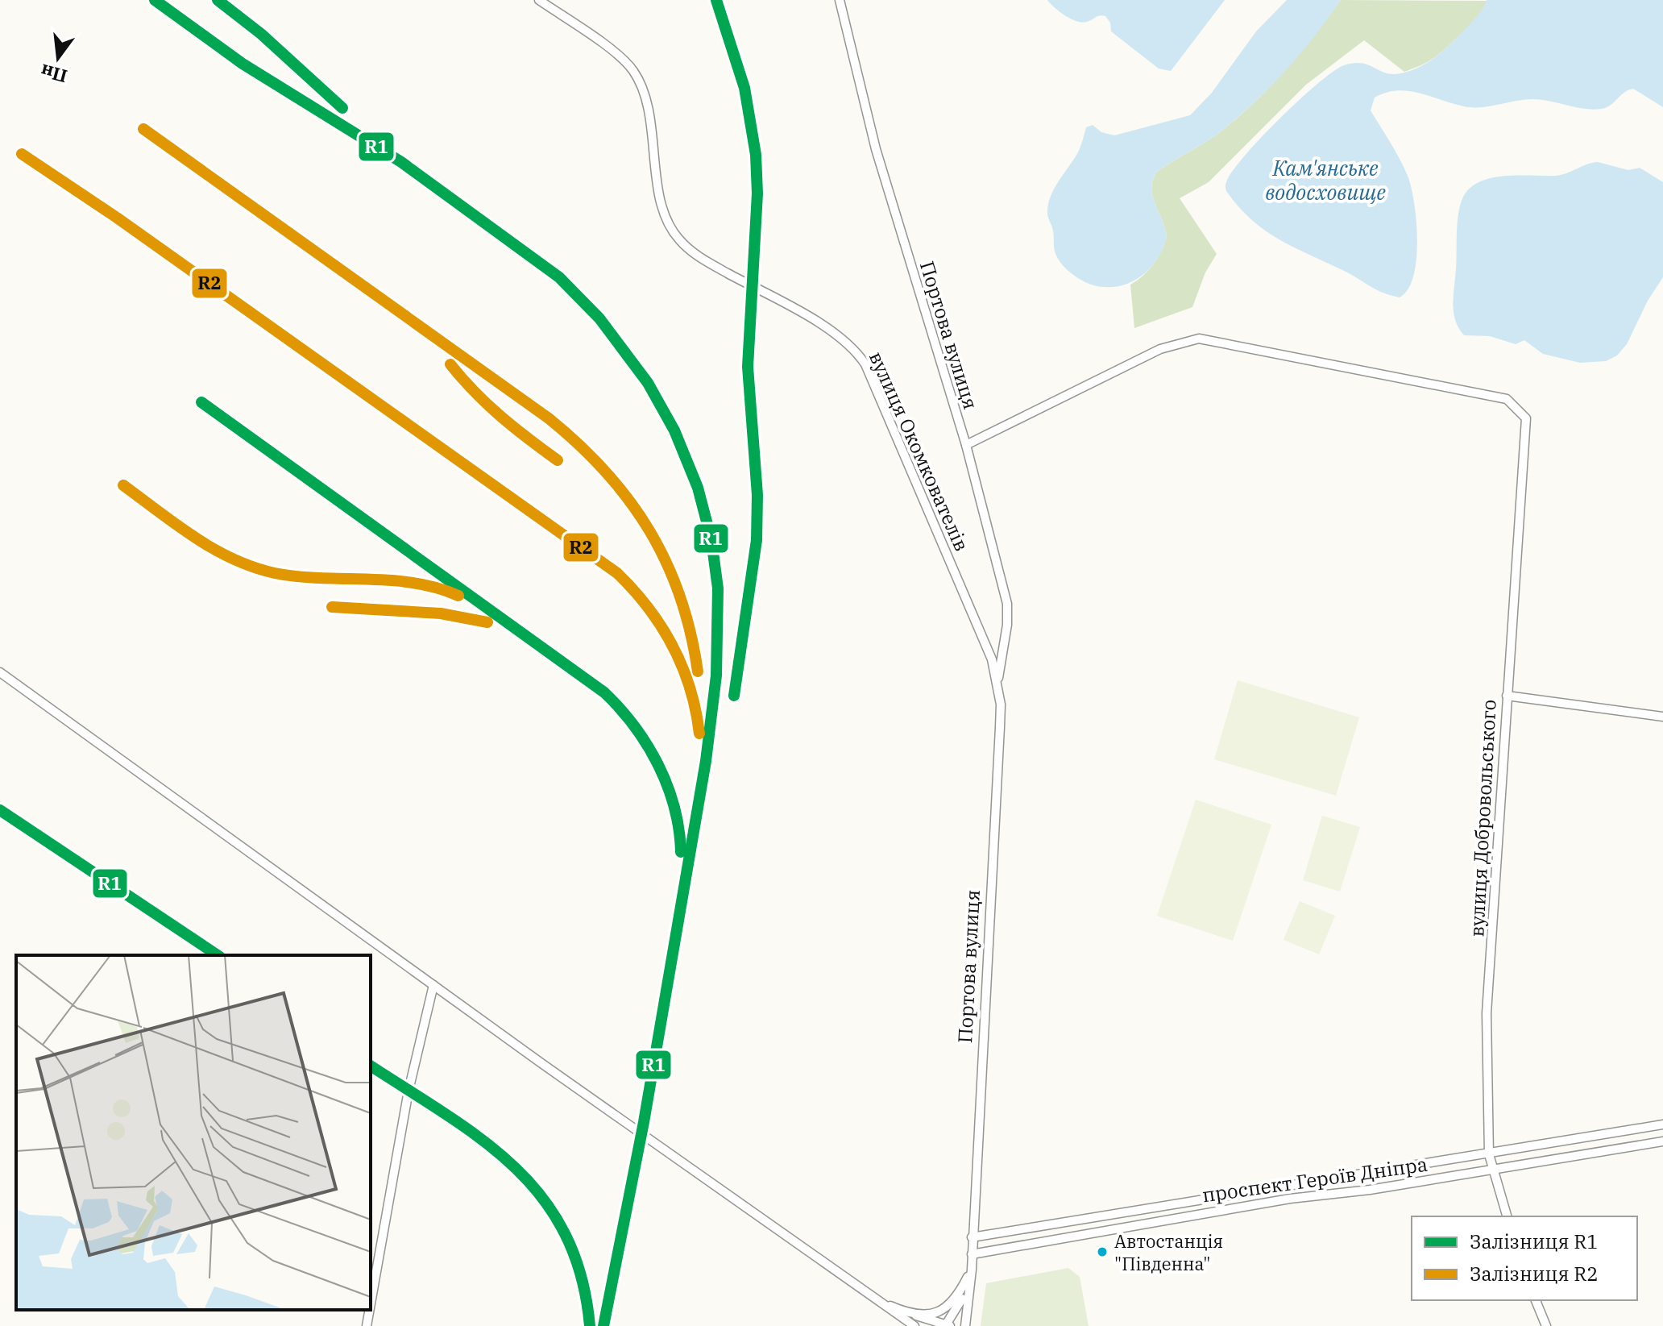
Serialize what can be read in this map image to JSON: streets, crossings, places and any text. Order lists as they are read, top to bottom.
{
  "streets": {
    "street": [
      "Портова вулиця",
      "вулиця Окомкователів",
      "вулиця Добровольського",
      "проспект Героїв Дніпра"
    ]
  },
  "crossings": [
    ["Портова вулиця", "вулиця Окомкователів"],
    ["Портова вулиця", "вулиця Добровольського"],
    ["Портова вулиця", "проспект Героїв Дніпра"],
    ["вулиця Добровольського", "проспект Героїв Дніпра"]
  ],
  "water": ["Кам'янське водосховище"],
  "places": ["Автостанція \"Південна\""],
  "lines": ["rail line R1", "rail line R2"],
  "legend": ["Залізниця R1", "Залізниця R2"],
  "north": "bottom"
}
